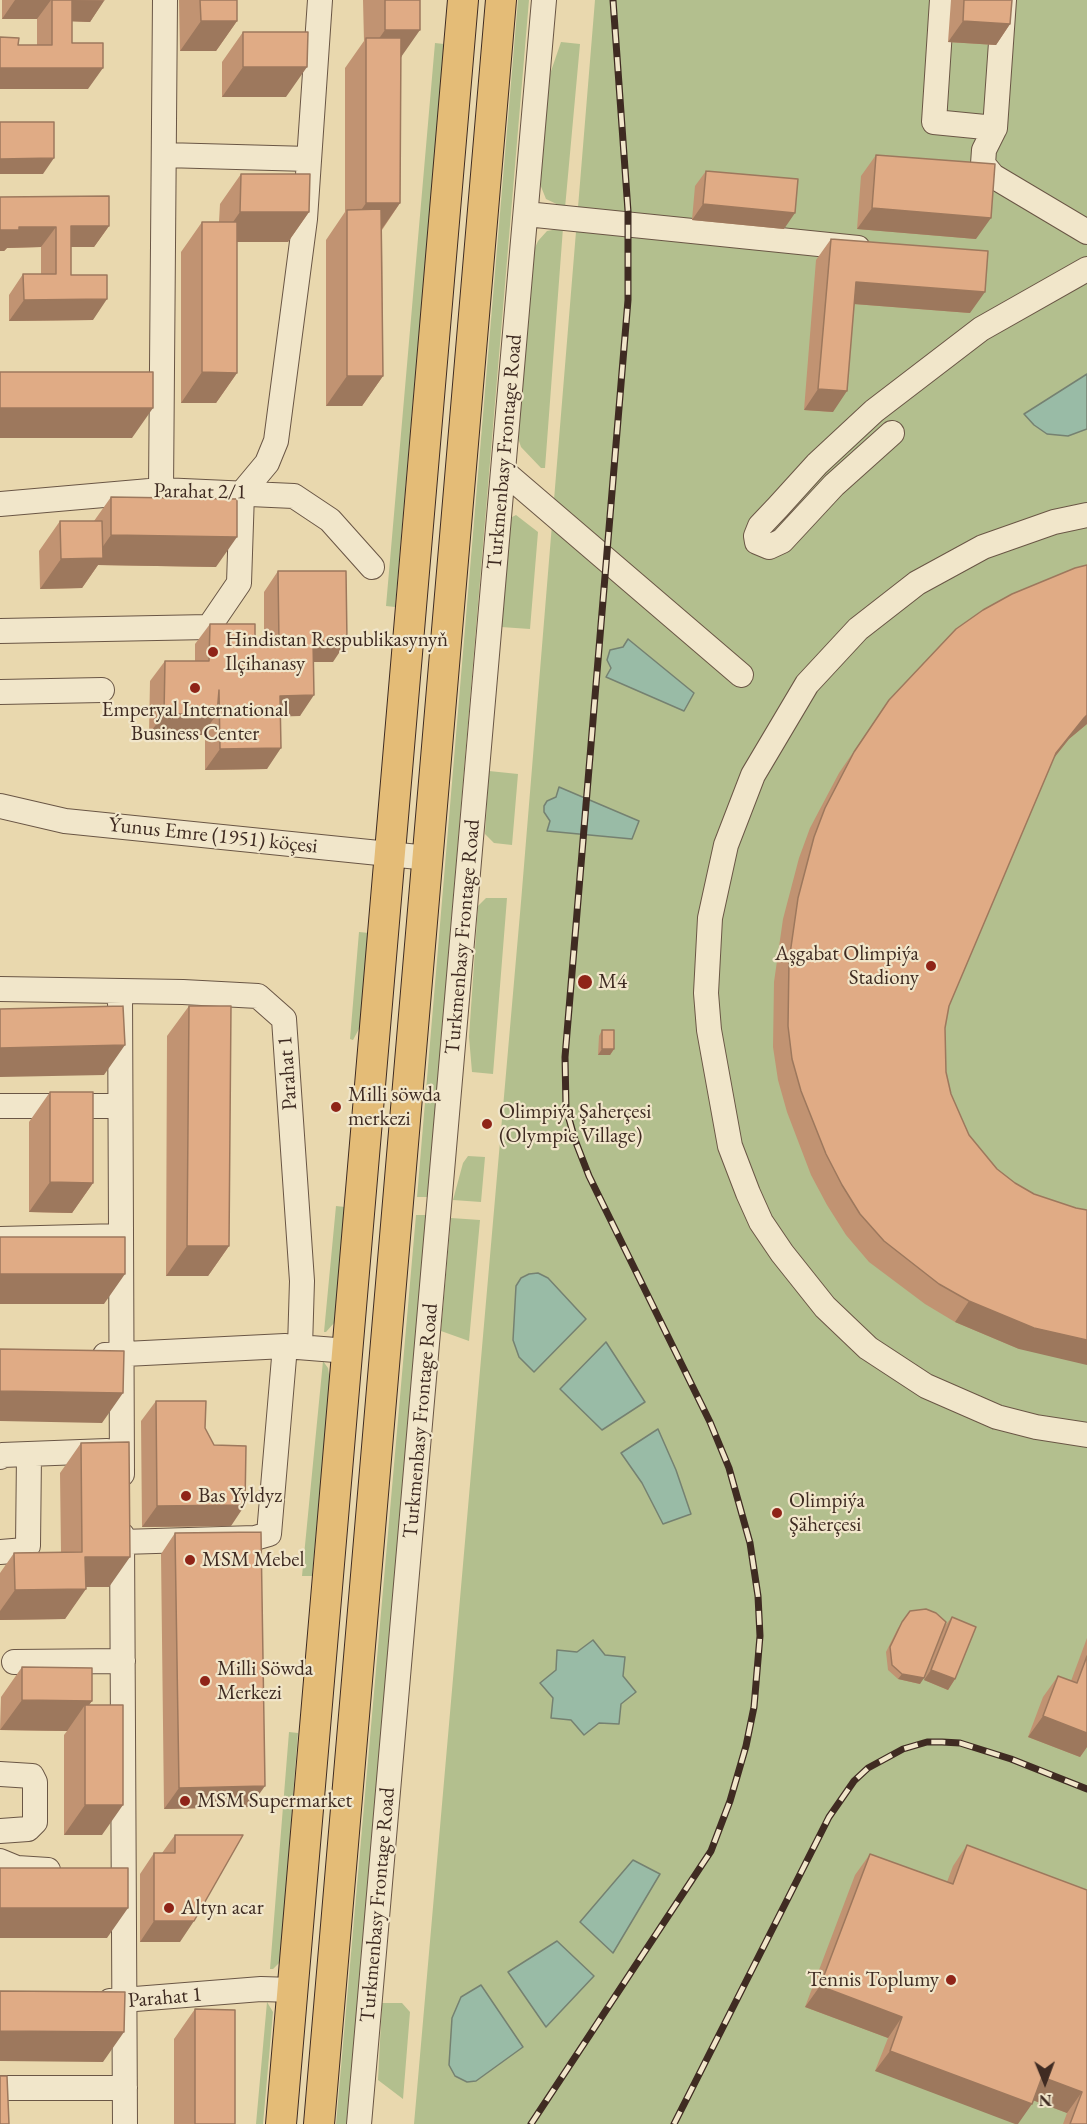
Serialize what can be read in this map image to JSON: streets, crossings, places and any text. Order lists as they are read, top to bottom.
{
  "streets": {
    "street": [
      "Turkmenbasy Frontage Road",
      "Parahat 2/1",
      "Ýunus Emre (1951) köçesi",
      "Parahat 1"
    ]
  },
  "places": [
    "Hindistan Respublikasynyň Ilçihanasy",
    "Emperyal International Business Center",
    "Aşgabat Olimpiýa Stadiony",
    "M4",
    "Milli söwda merkezi",
    "Olimpiýa Şaherçesi (Olympic Village)",
    "Bas Yyldyz",
    "Olimpiýa Şäherçesi",
    "MSM Mebel",
    "Milli Söwda Merkezi",
    "MSM Supermarket",
    "Altyn acar",
    "Tennis Toplumy"
  ],
  "north": "bottom"
}
